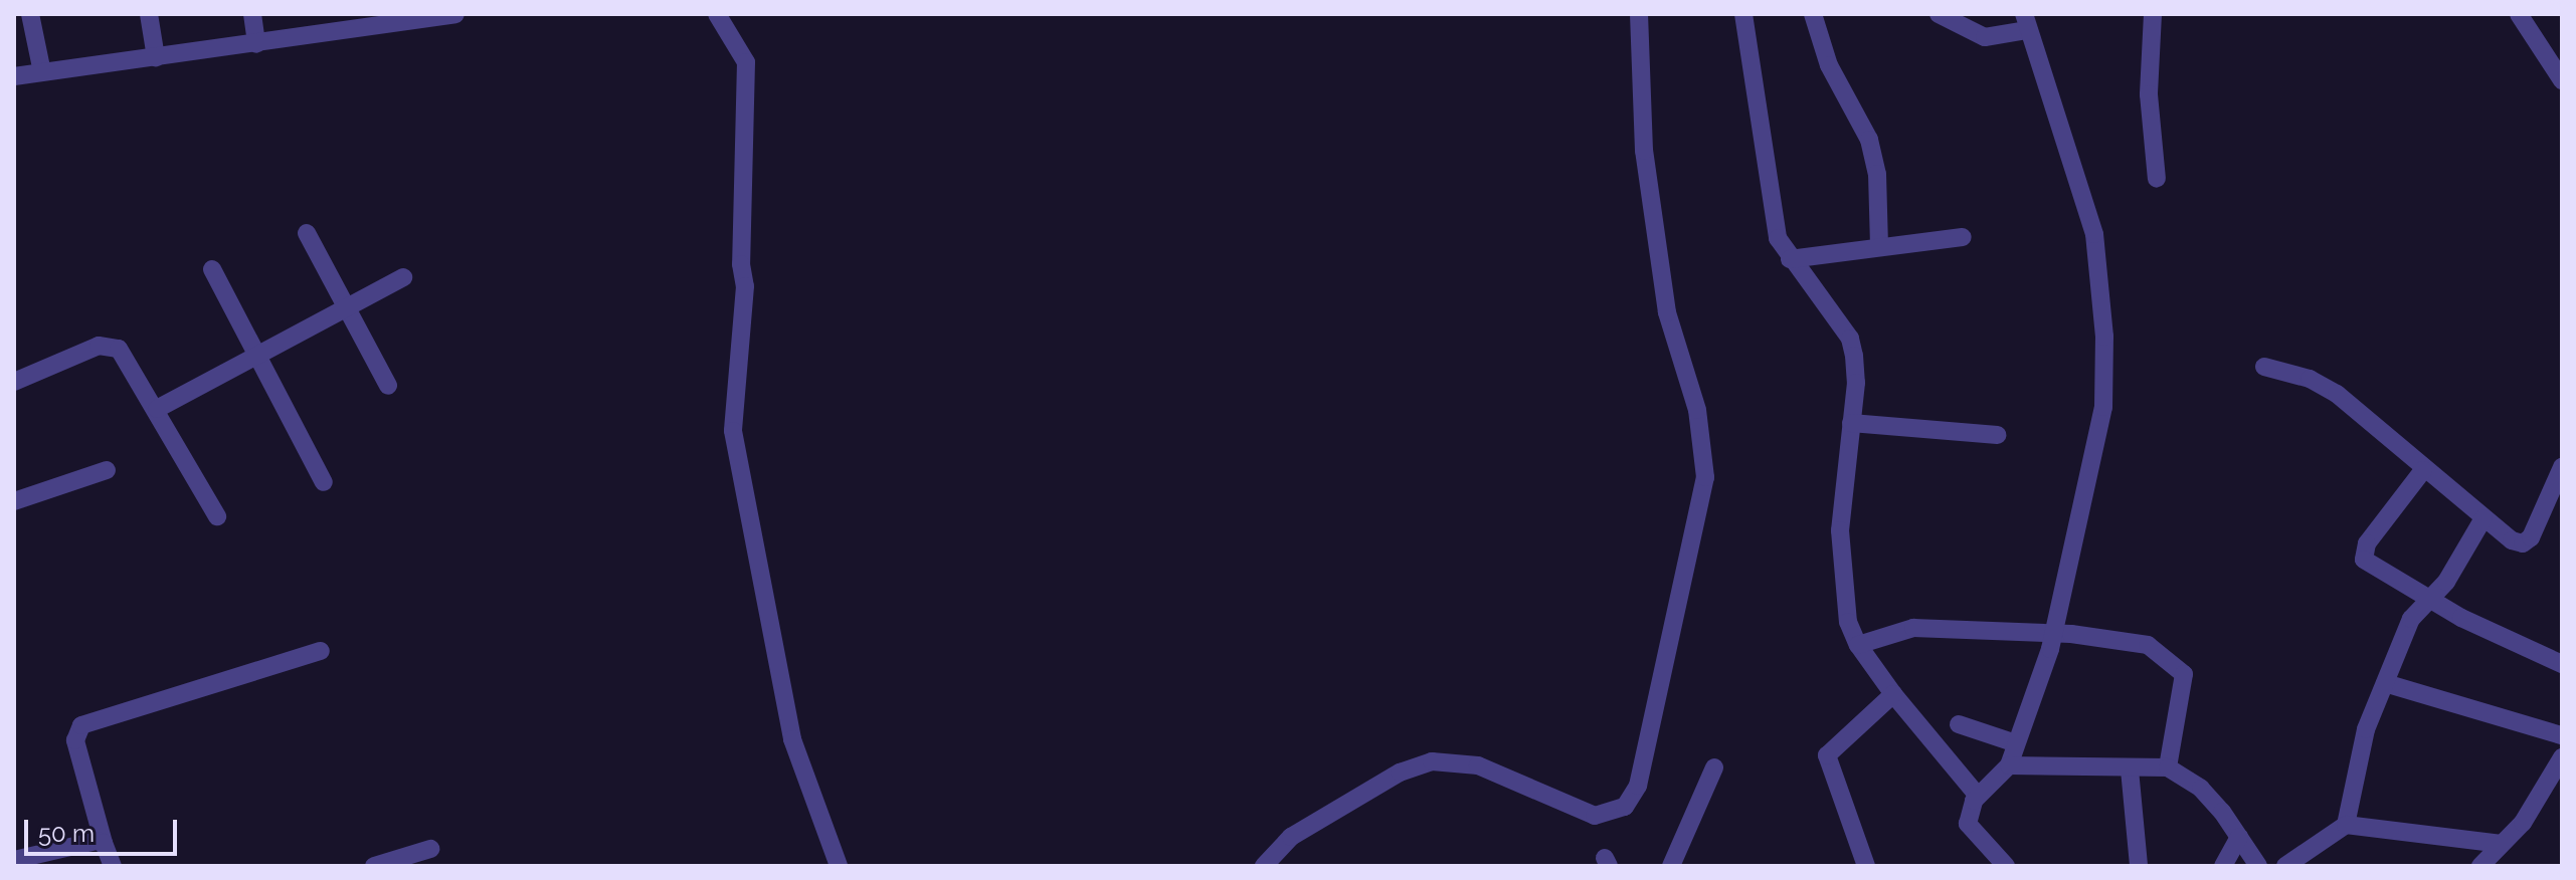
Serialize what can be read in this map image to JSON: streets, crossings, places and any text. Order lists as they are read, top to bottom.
{
  "scale_bar": "50 m"
}
